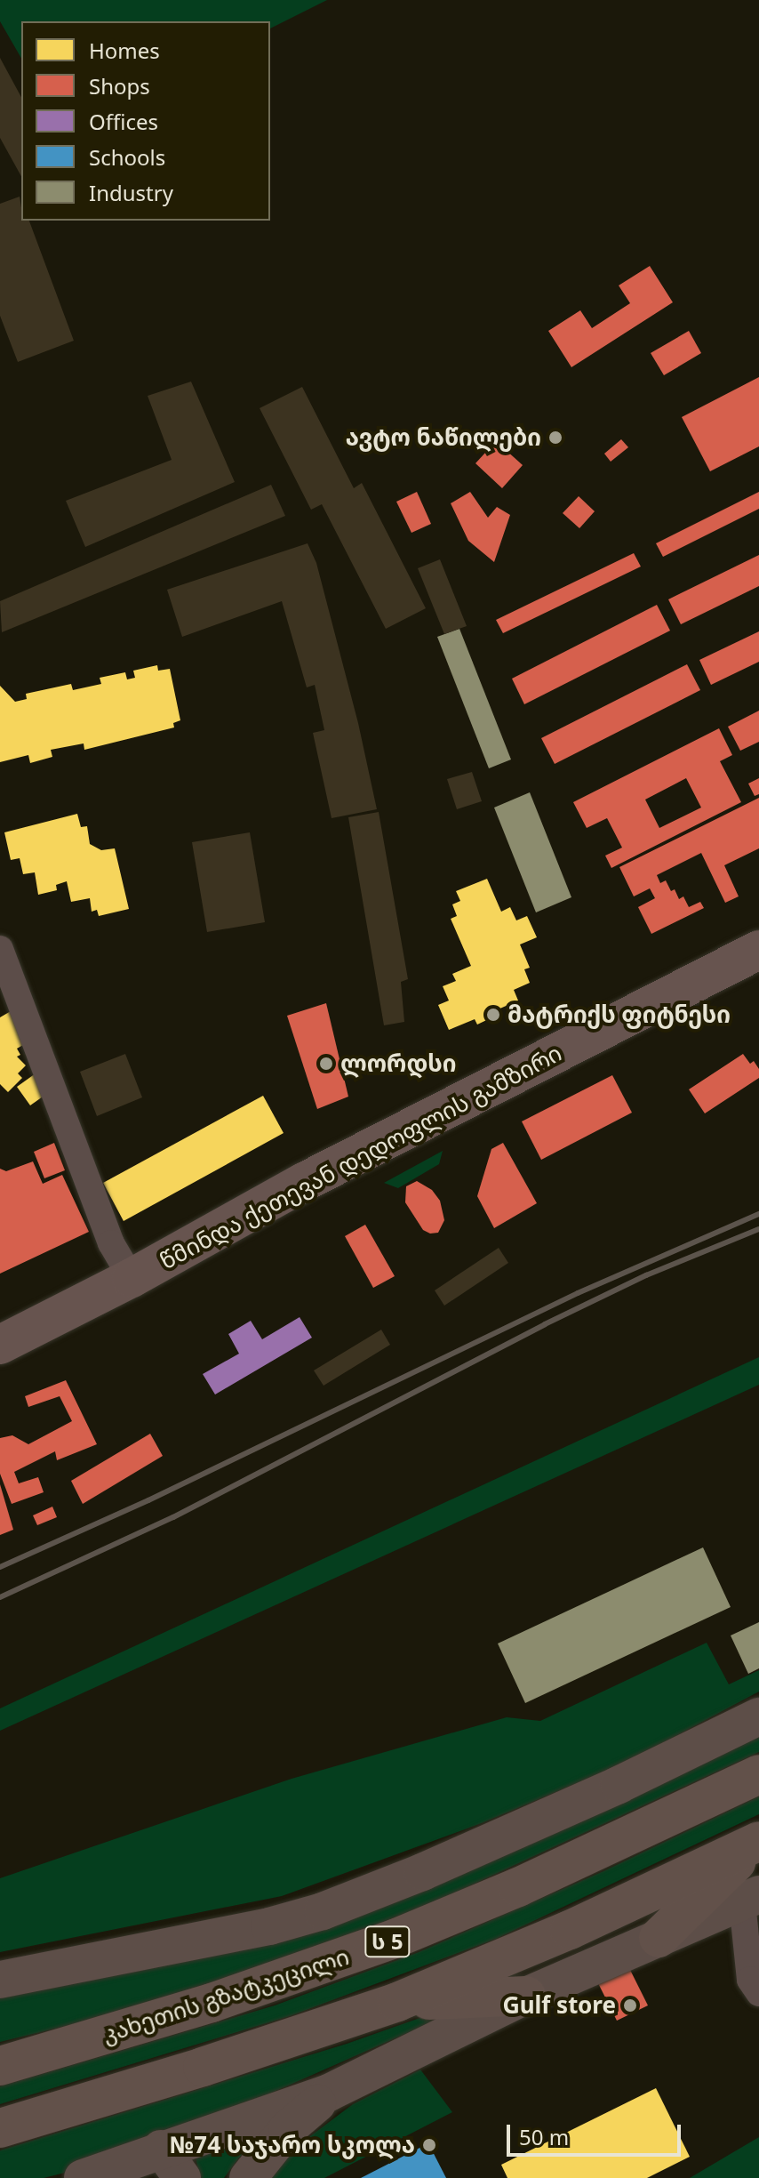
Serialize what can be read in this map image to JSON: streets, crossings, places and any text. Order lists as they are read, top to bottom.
{
  "streets": {
    "highway": ["ს 5", "კახეთის გზატკეცილი"],
    "main road": ["წმინდა ქეთევან დედოფლის გამზირი"]
  },
  "places": [
    "ავტო ნაწილები",
    "მატრიქს ფიტნესი",
    "ლორდსი",
    "Gulf store",
    "№74 საჯარო სკოლა"
  ],
  "legend": [
    "Homes",
    "Shops",
    "Offices",
    "Schools",
    "Industry"
  ],
  "scale_bar": "50 m"
}
